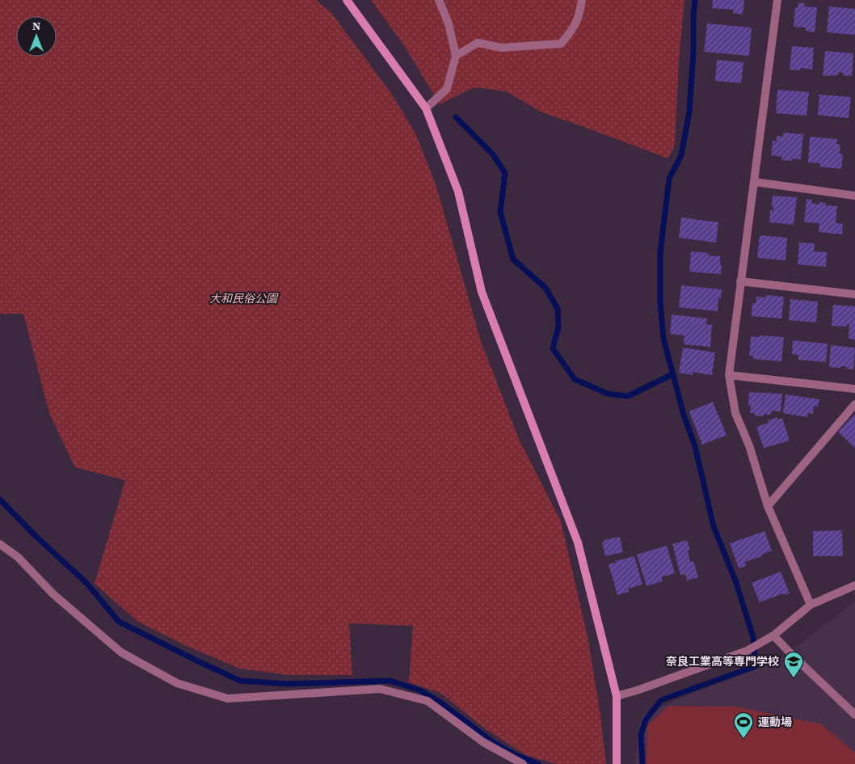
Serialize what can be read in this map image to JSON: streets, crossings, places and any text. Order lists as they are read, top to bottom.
{
  "parks": ["大和民俗公園"],
  "places": {
    "school or university": ["奈良工業高等専門学校"],
    "sports": ["運動場"]
  },
  "north": "top"
}
